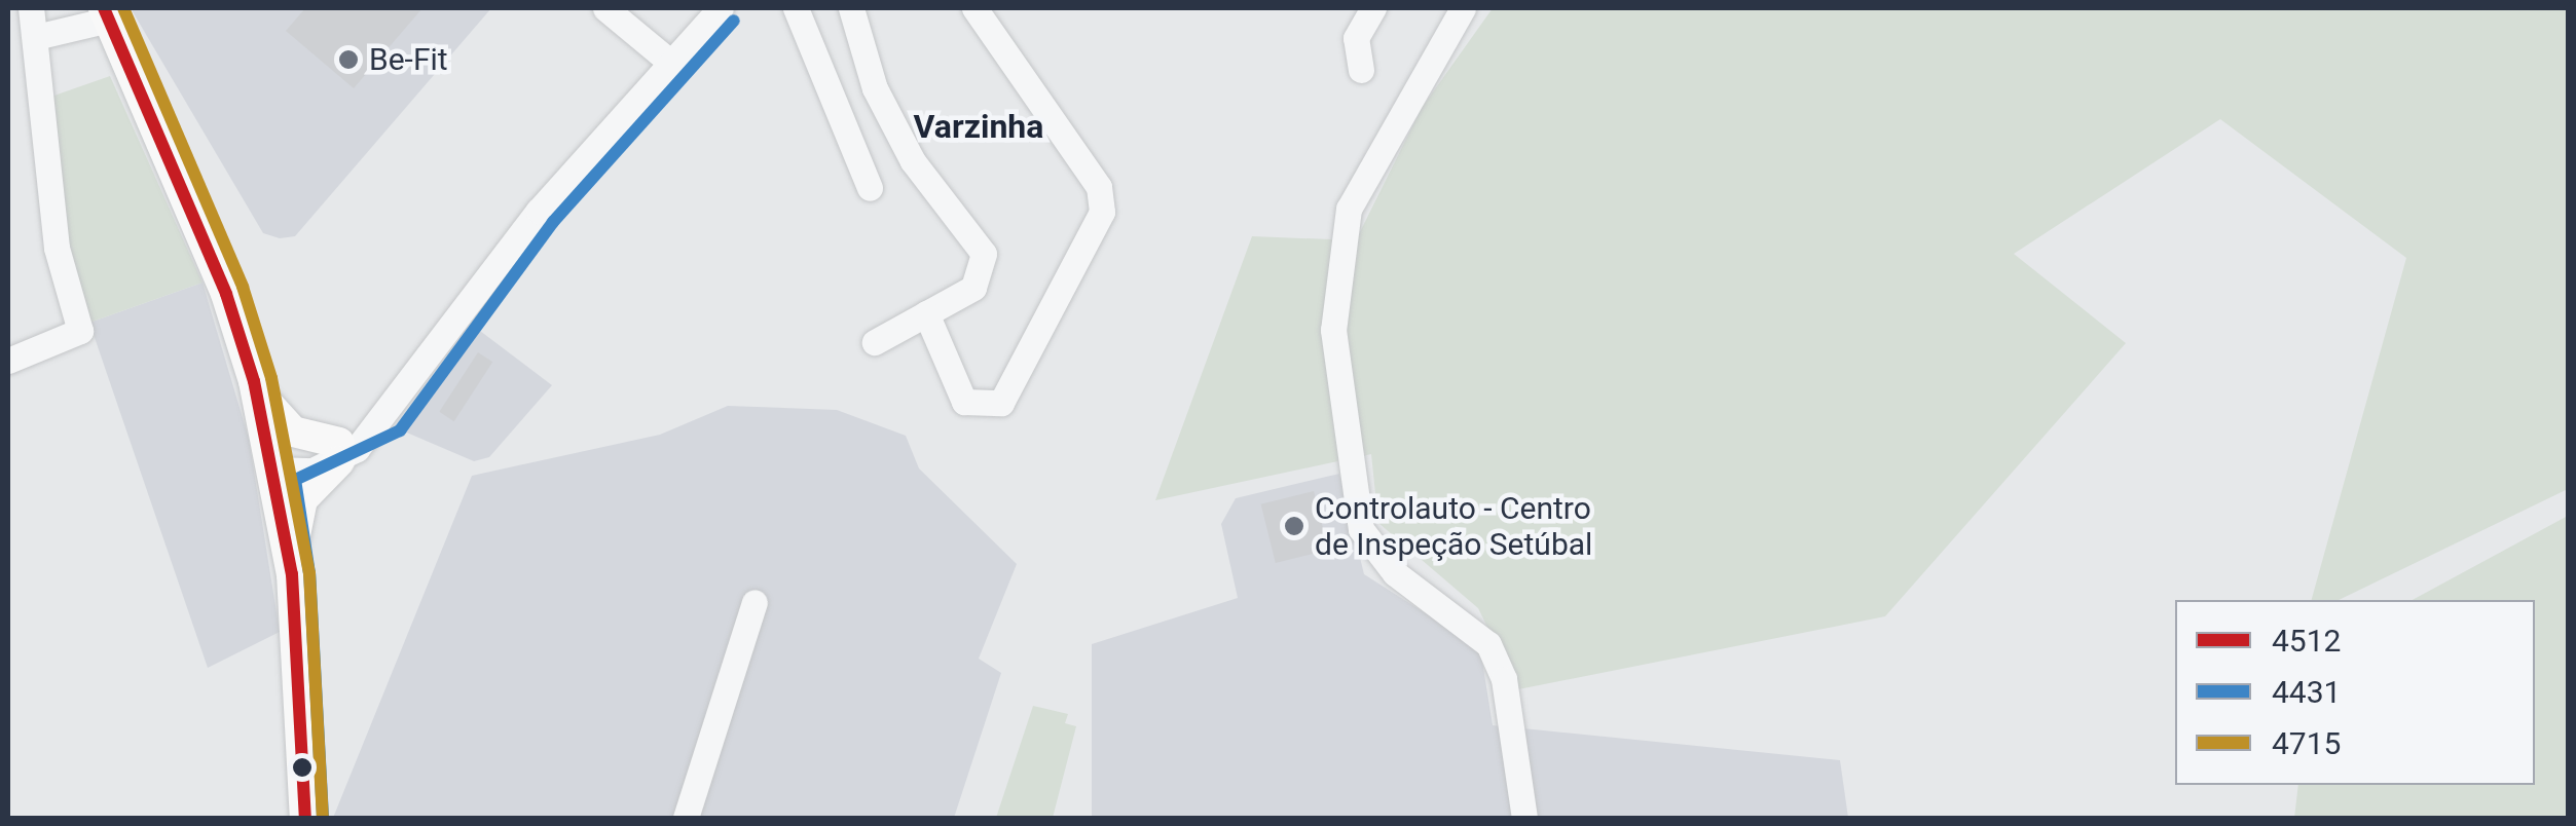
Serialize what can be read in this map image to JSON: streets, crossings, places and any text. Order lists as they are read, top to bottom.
{
  "districts": ["Varzinha"],
  "places": ["Be-Fit", "Controlauto - Centro de Inspeção Setúbal"],
  "lines": ["transit line 4512", "transit line 4715", "transit line 4431"],
  "legend": ["4512", "4431", "4715"]
}
